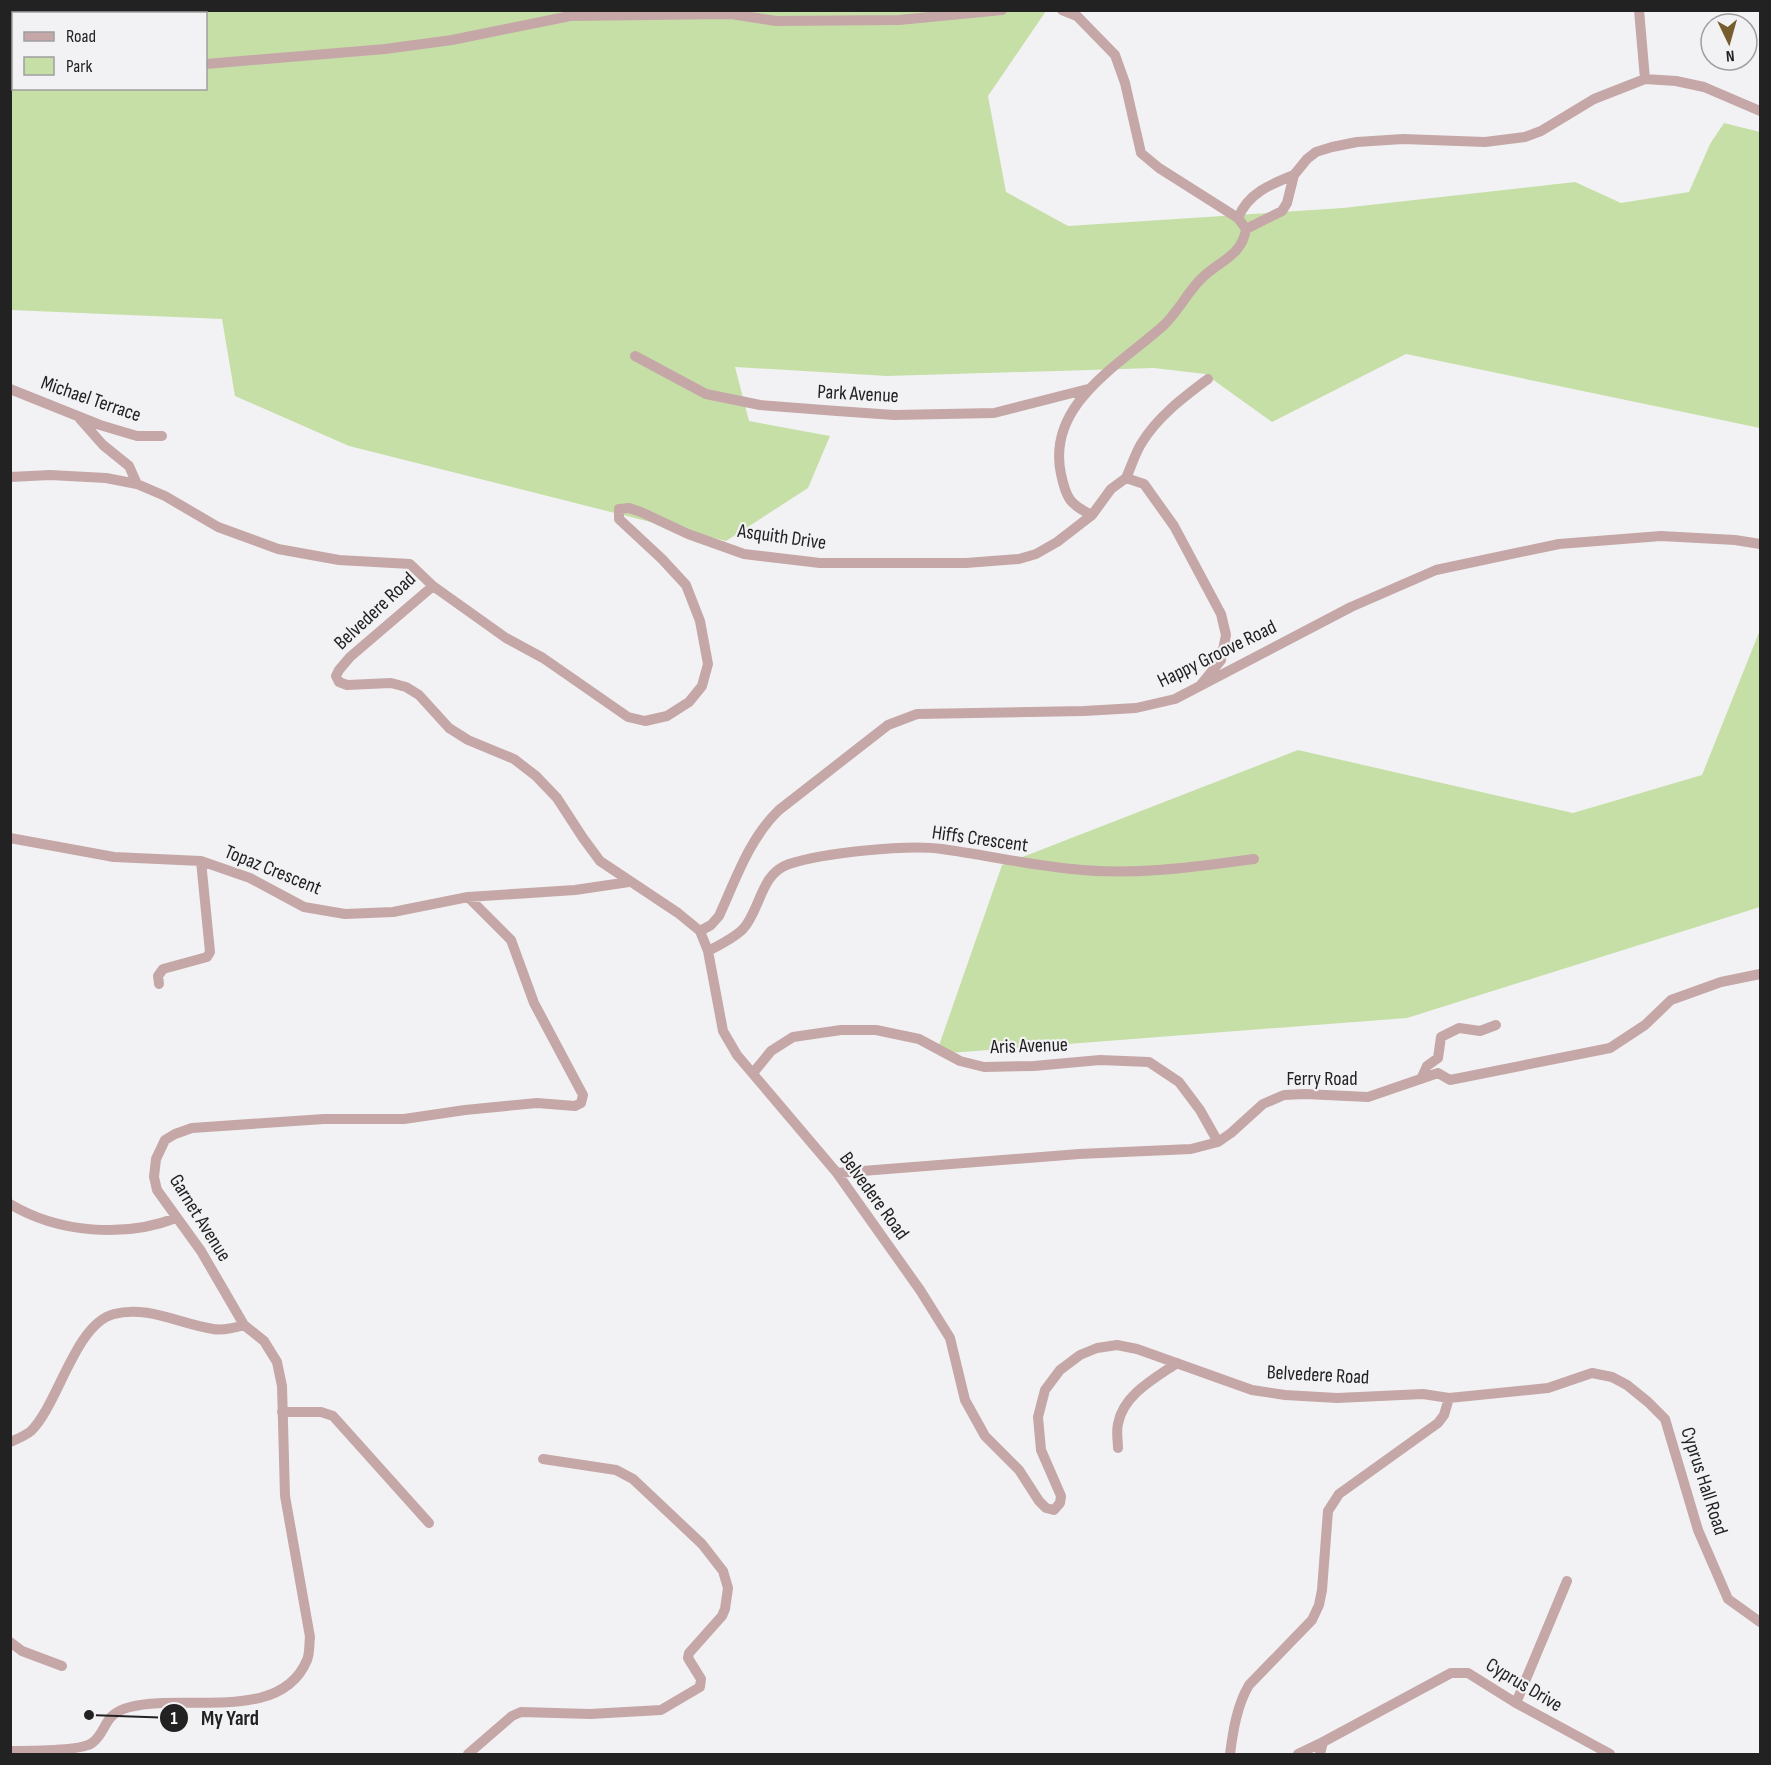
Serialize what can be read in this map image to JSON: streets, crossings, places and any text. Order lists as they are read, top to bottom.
{
  "streets": {
    "street": [
      "Park Avenue",
      "Michael Terrace",
      "Asquith Drive",
      "Belvedere Road",
      "Happy Groove Road",
      "Hiffs Crescent",
      "Topaz Crescent",
      "Aris Avenue",
      "Ferry Road",
      "Garnet Avenue",
      "Cyprus Hall Road",
      "Cyprus Drive"
    ]
  },
  "crossings": [
    ["Asquith Drive", "Belvedere Road"],
    ["Belvedere Road", "Happy Groove Road"],
    ["Belvedere Road", "Hiffs Crescent"],
    ["Belvedere Road", "Topaz Crescent"],
    ["Belvedere Road", "Aris Avenue"],
    ["Belvedere Road", "Ferry Road"],
    ["Belvedere Road", "Cyprus Hall Road"],
    ["Topaz Crescent", "Garnet Avenue"],
    ["Aris Avenue", "Ferry Road"]
  ],
  "places": ["My Yard"],
  "legend": ["Road", "Park"],
  "north": "bottom"
}
